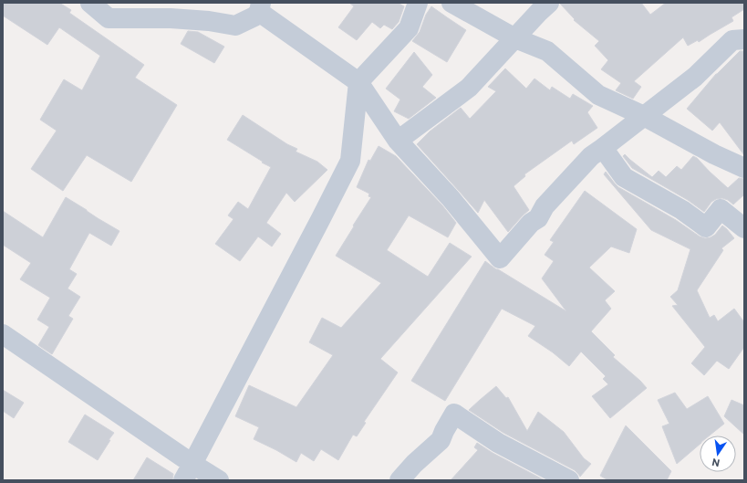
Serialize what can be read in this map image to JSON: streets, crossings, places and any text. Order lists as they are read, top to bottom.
{
  "north": "bottom"
}
